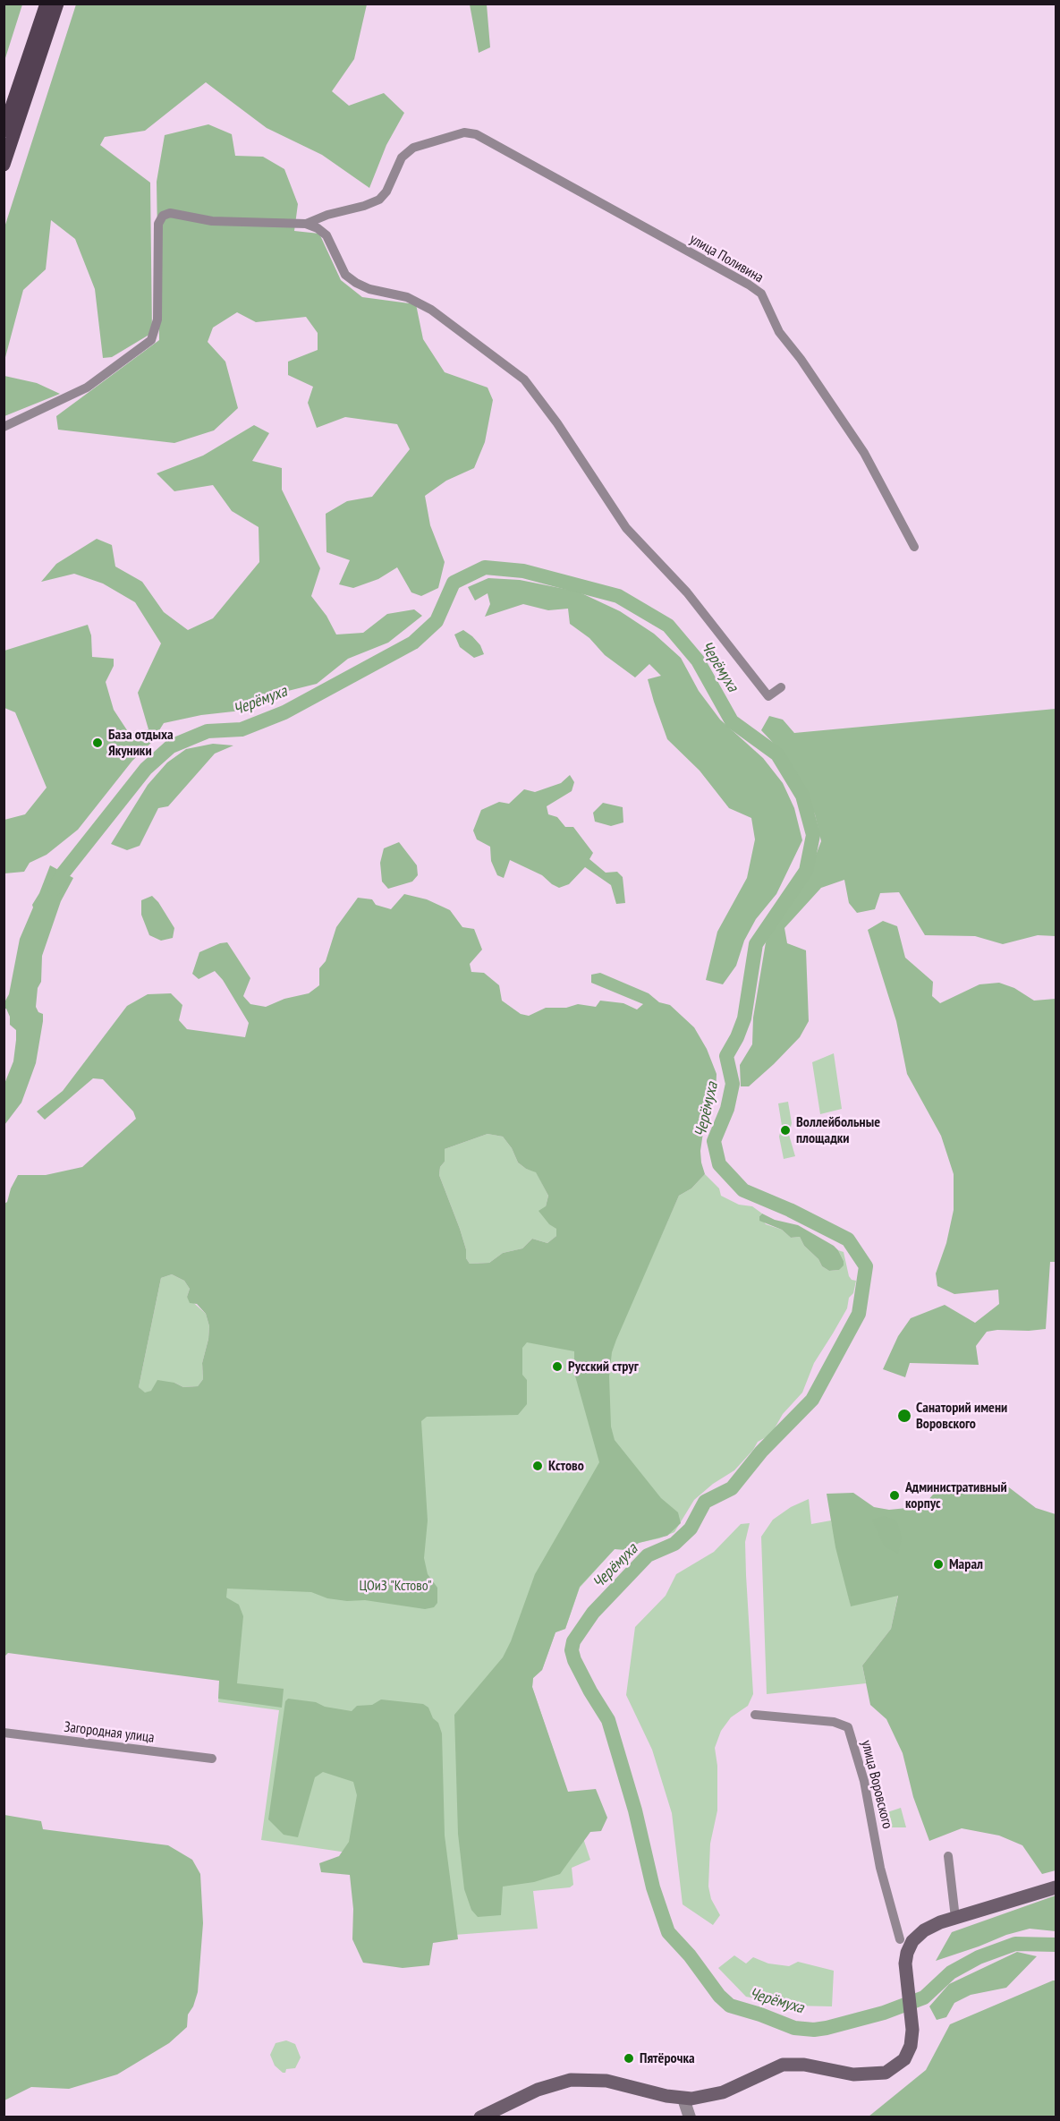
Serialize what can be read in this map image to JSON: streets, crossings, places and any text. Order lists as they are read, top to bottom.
{
  "streets": {
    "street": ["улица Поливина", "Загородная улица", "улица Воровского"]
  },
  "water": ["Черёмуха"],
  "parks": ["ЦОиЗ \"Кстово\""],
  "places": [
    "База отдыха Якуники",
    "Воллейбольные площадки",
    "Русский струг",
    "Санаторий имени Воровского",
    "Кстово",
    "Административный корпус",
    "Марал",
    "Пятёрочка"
  ]
}
